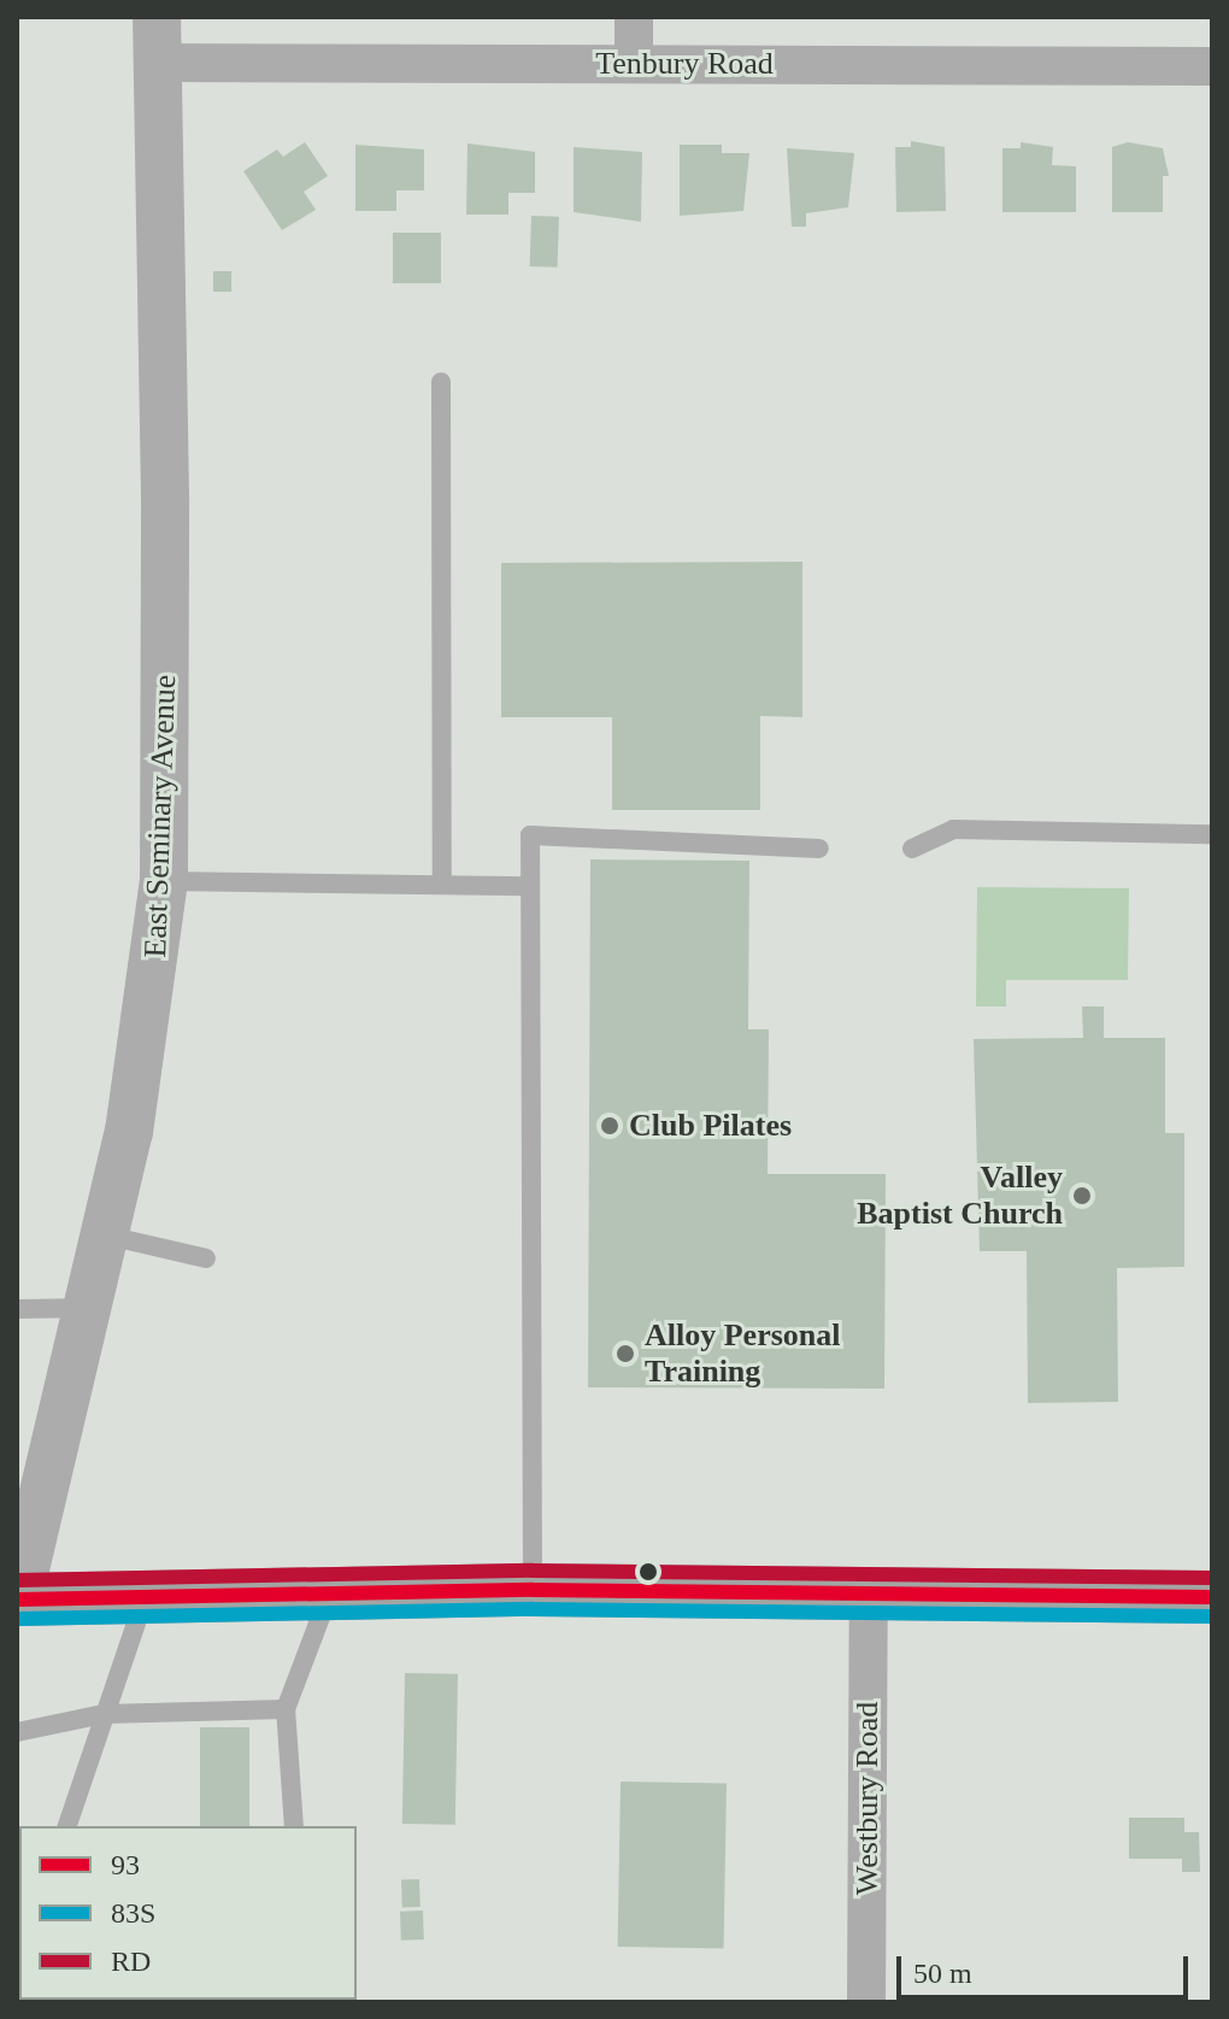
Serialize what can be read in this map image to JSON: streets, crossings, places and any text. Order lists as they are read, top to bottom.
{
  "streets": {
    "street": ["Tenbury Road", "East Seminary Avenue", "Westbury Road"]
  },
  "crossings": [
    ["Tenbury Road", "East Seminary Avenue"]
  ],
  "places": ["Club Pilates", "Valley Baptist Church", "Alloy Personal Training"],
  "lines": ["transit line RD", "transit line 93", "transit line 83S"],
  "legend": ["93", "83S", "RD"],
  "scale_bar": "50 m"
}
